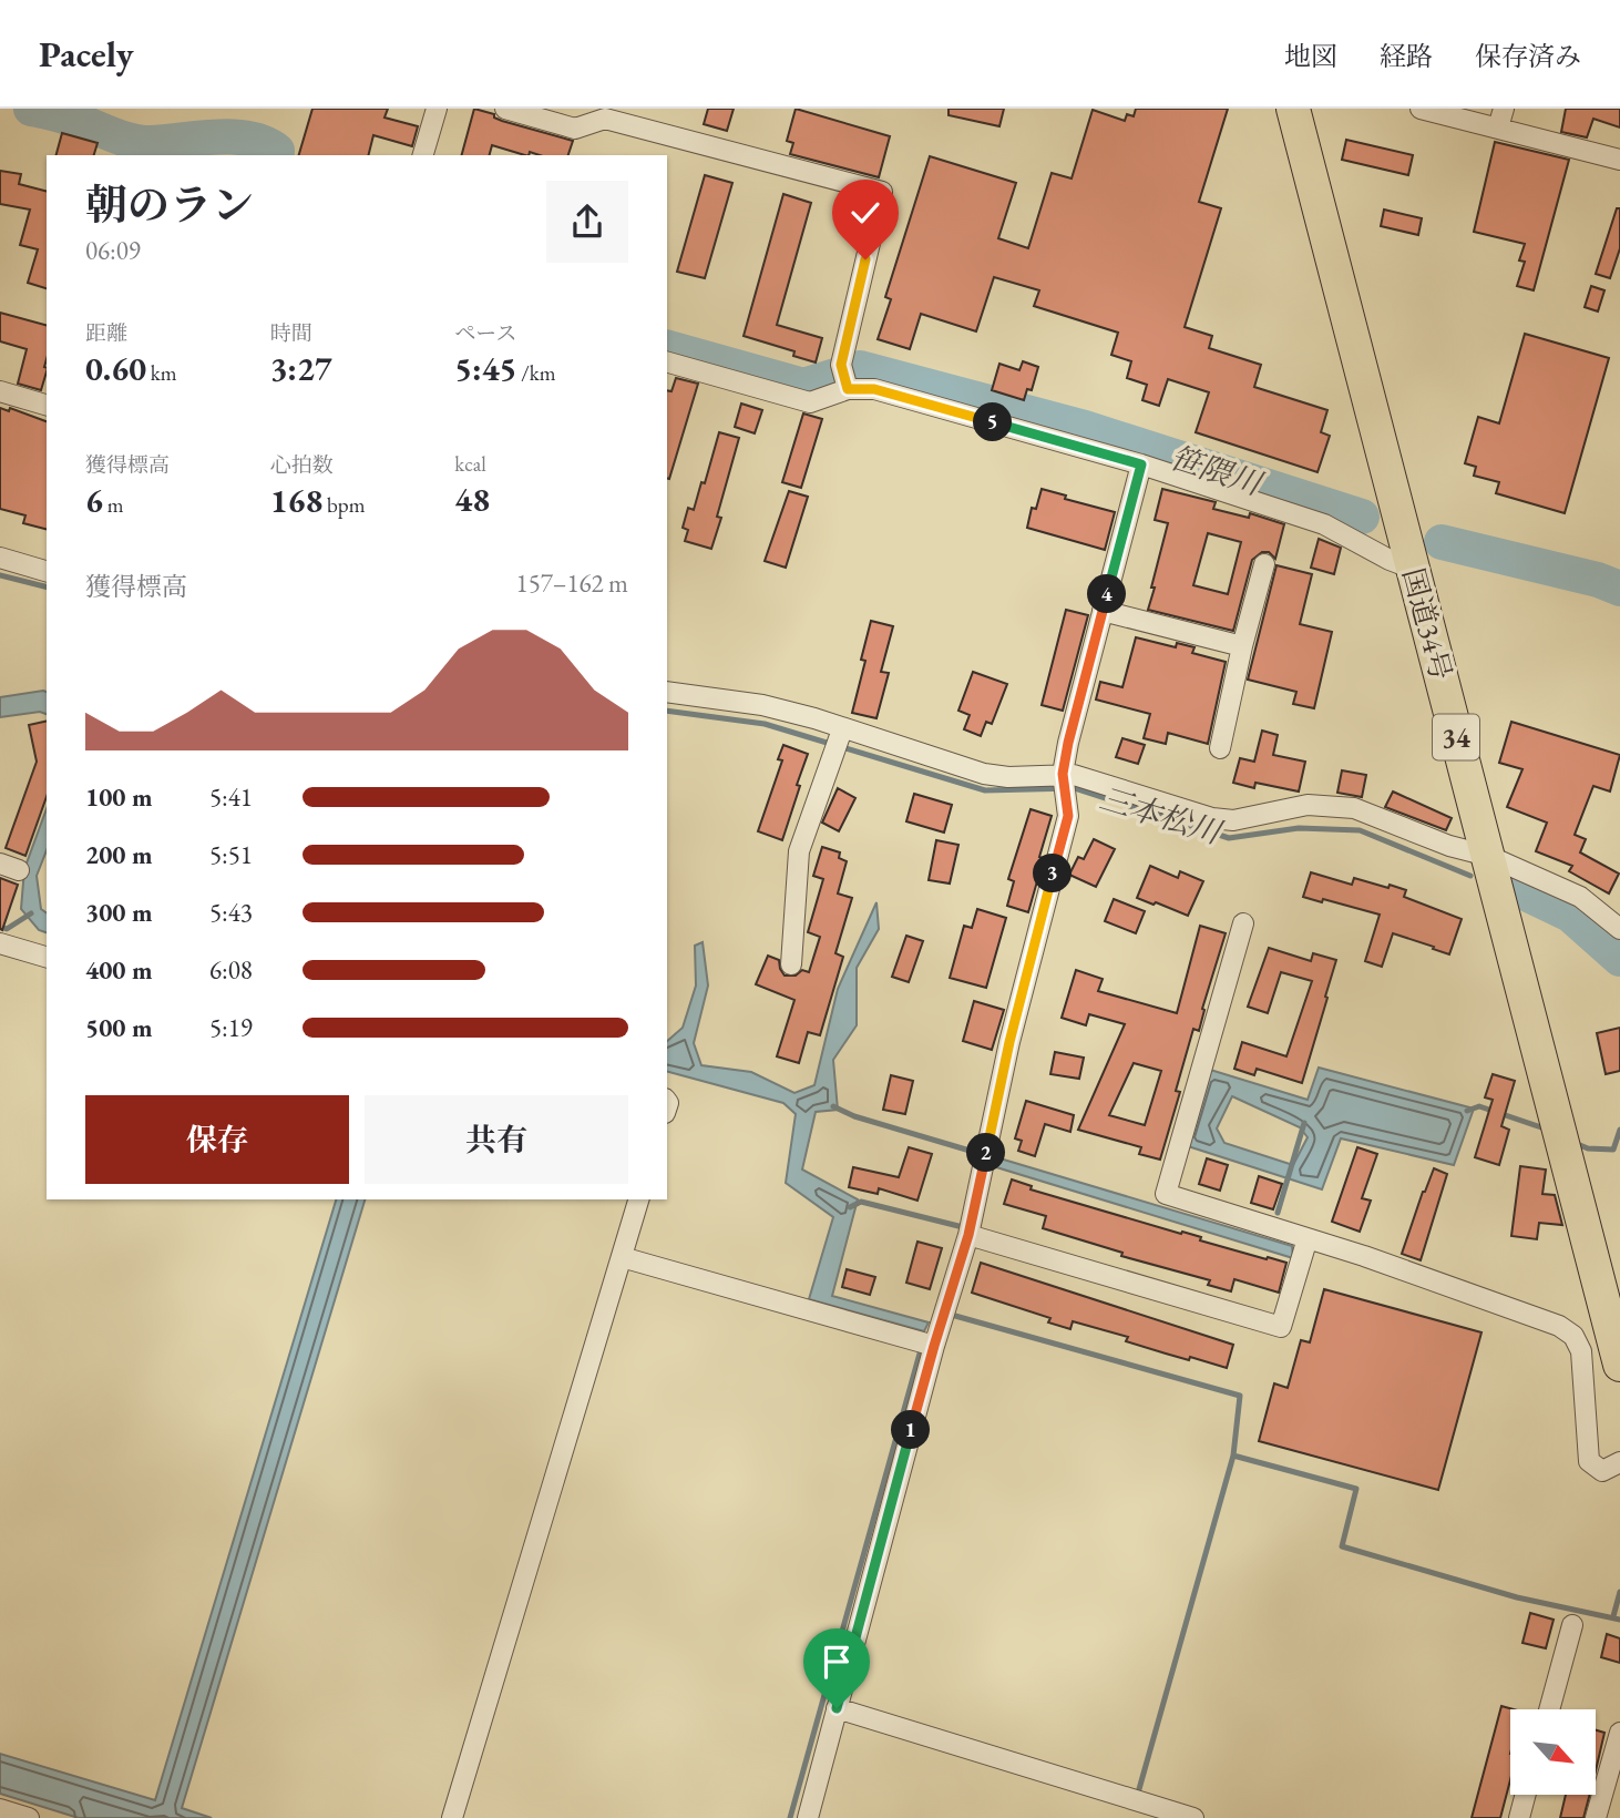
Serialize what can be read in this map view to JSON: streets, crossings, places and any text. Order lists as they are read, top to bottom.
{
  "streets": {
    "highway": ["国道34号", "34"]
  },
  "water": ["笹隈川", "三本松川"],
  "north": "bottom right",
  "page": {
    "header": "Pacely",
    "nav": ["地図", "経路", "保存済み"],
    "heading": ["朝のラン", "06:09"],
    "stats": [
      ["距離", "0.60 km"],
      ["時間", "3:27"],
      ["ペース", "5:45 /km"],
      ["獲得標高", "6 m"],
      ["心拍数", "168 bpm"],
      ["kcal", "48"]
    ],
    "pins": [
      "5",
      "4",
      "3",
      "2",
      "1"
    ],
    "chart": ["獲得標高", "157–162 m"],
    "list": [
      {
        "name": "100 m",
        "note": "5:41"
      },
      {
        "name": "200 m",
        "note": "5:51"
      },
      {
        "name": "300 m",
        "note": "5:43"
      },
      {
        "name": "400 m",
        "note": "6:08"
      },
      {
        "name": "500 m",
        "note": "5:19"
      }
    ],
    "buttons": ["保存", "共有"]
  }
}
